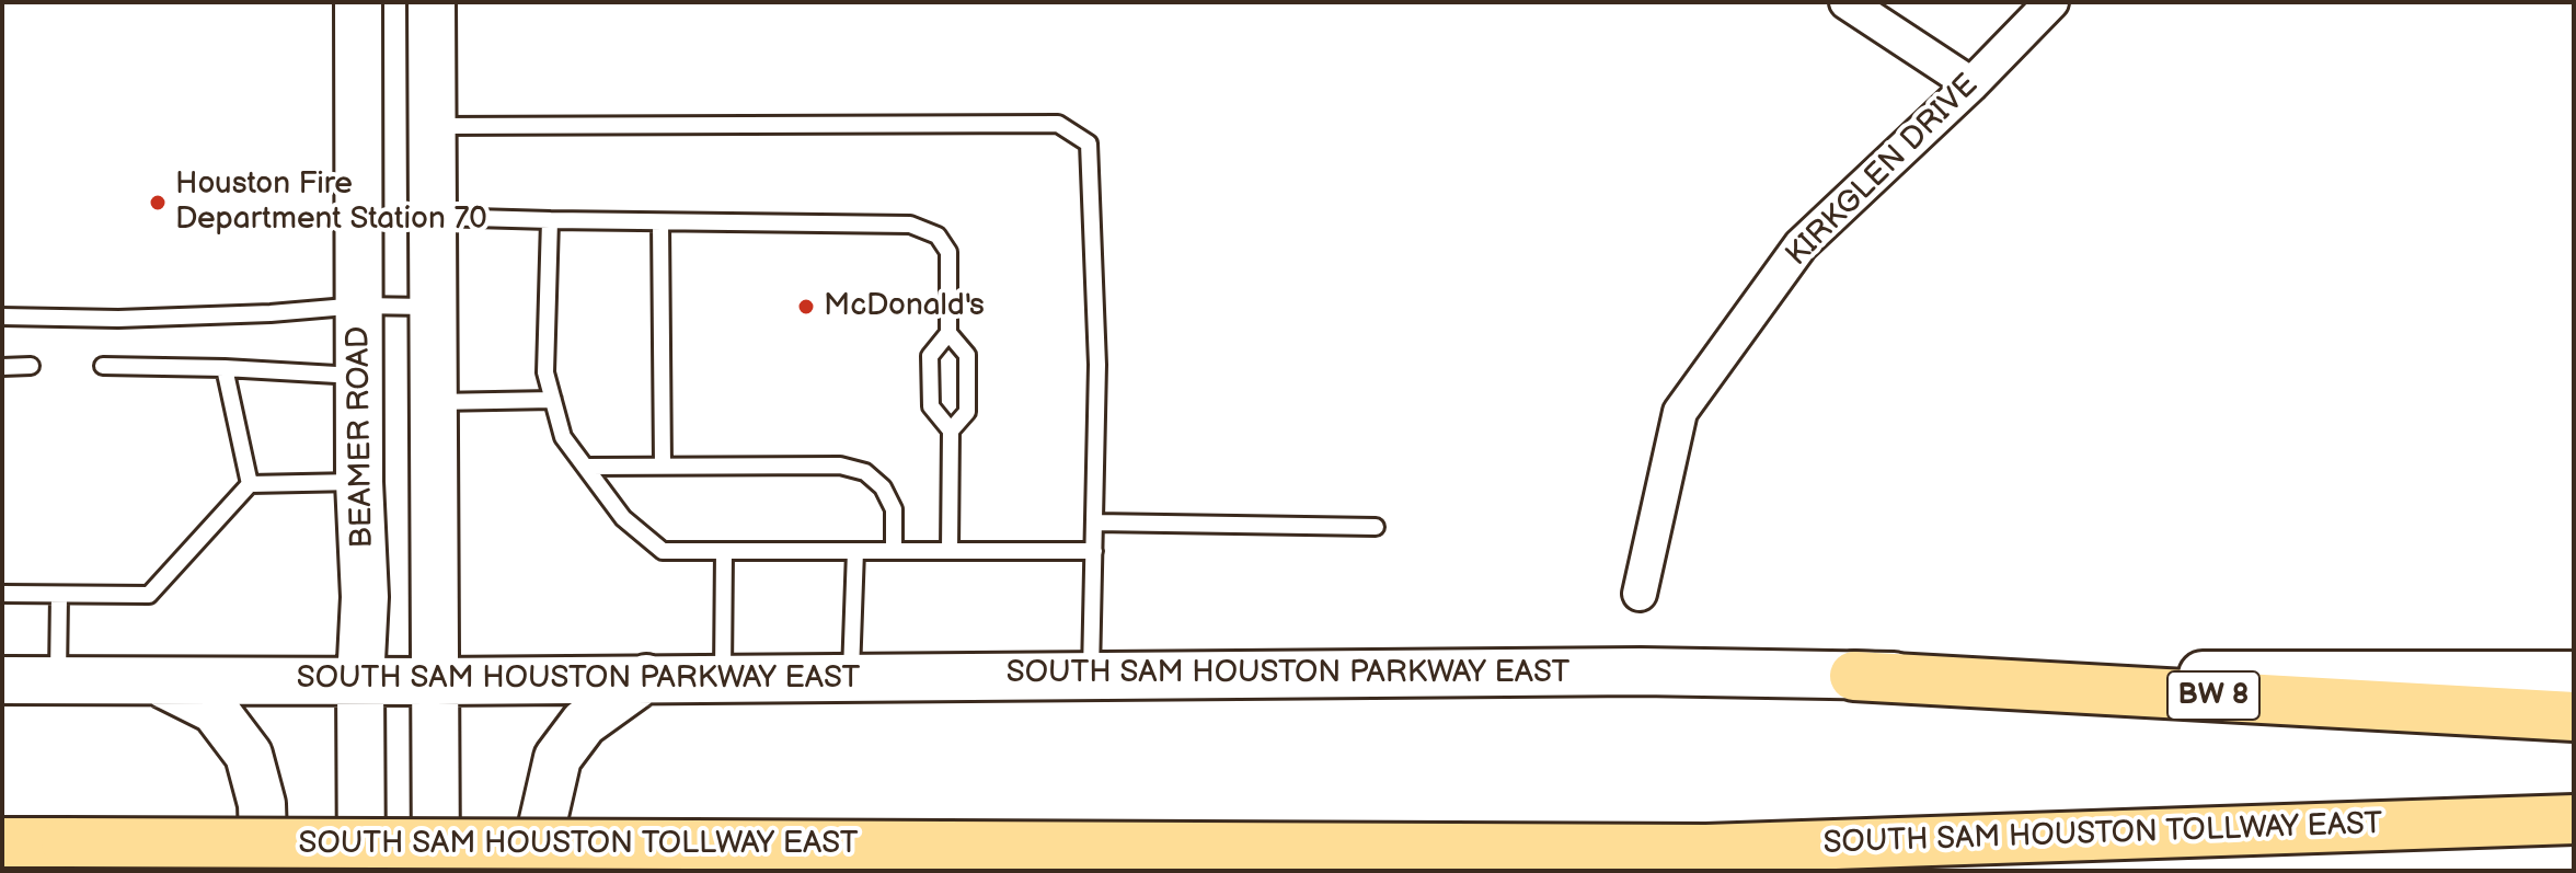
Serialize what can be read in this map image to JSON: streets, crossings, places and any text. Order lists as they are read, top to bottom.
{
  "streets": {
    "highway": ["BW 8", "SOUTH SAM HOUSTON TOLLWAY EAST"],
    "main road": ["BEAMER ROAD", "SOUTH SAM HOUSTON PARKWAY EAST"],
    "street": ["KIRKGLEN DRIVE"]
  },
  "crossings": [
    ["BEAMER ROAD", "SOUTH SAM HOUSTON PARKWAY EAST"],
    ["SOUTH SAM HOUSTON PARKWAY EAST", "BW 8"]
  ],
  "places": ["Houston Fire Department Station 70", "McDonald's"]
}
